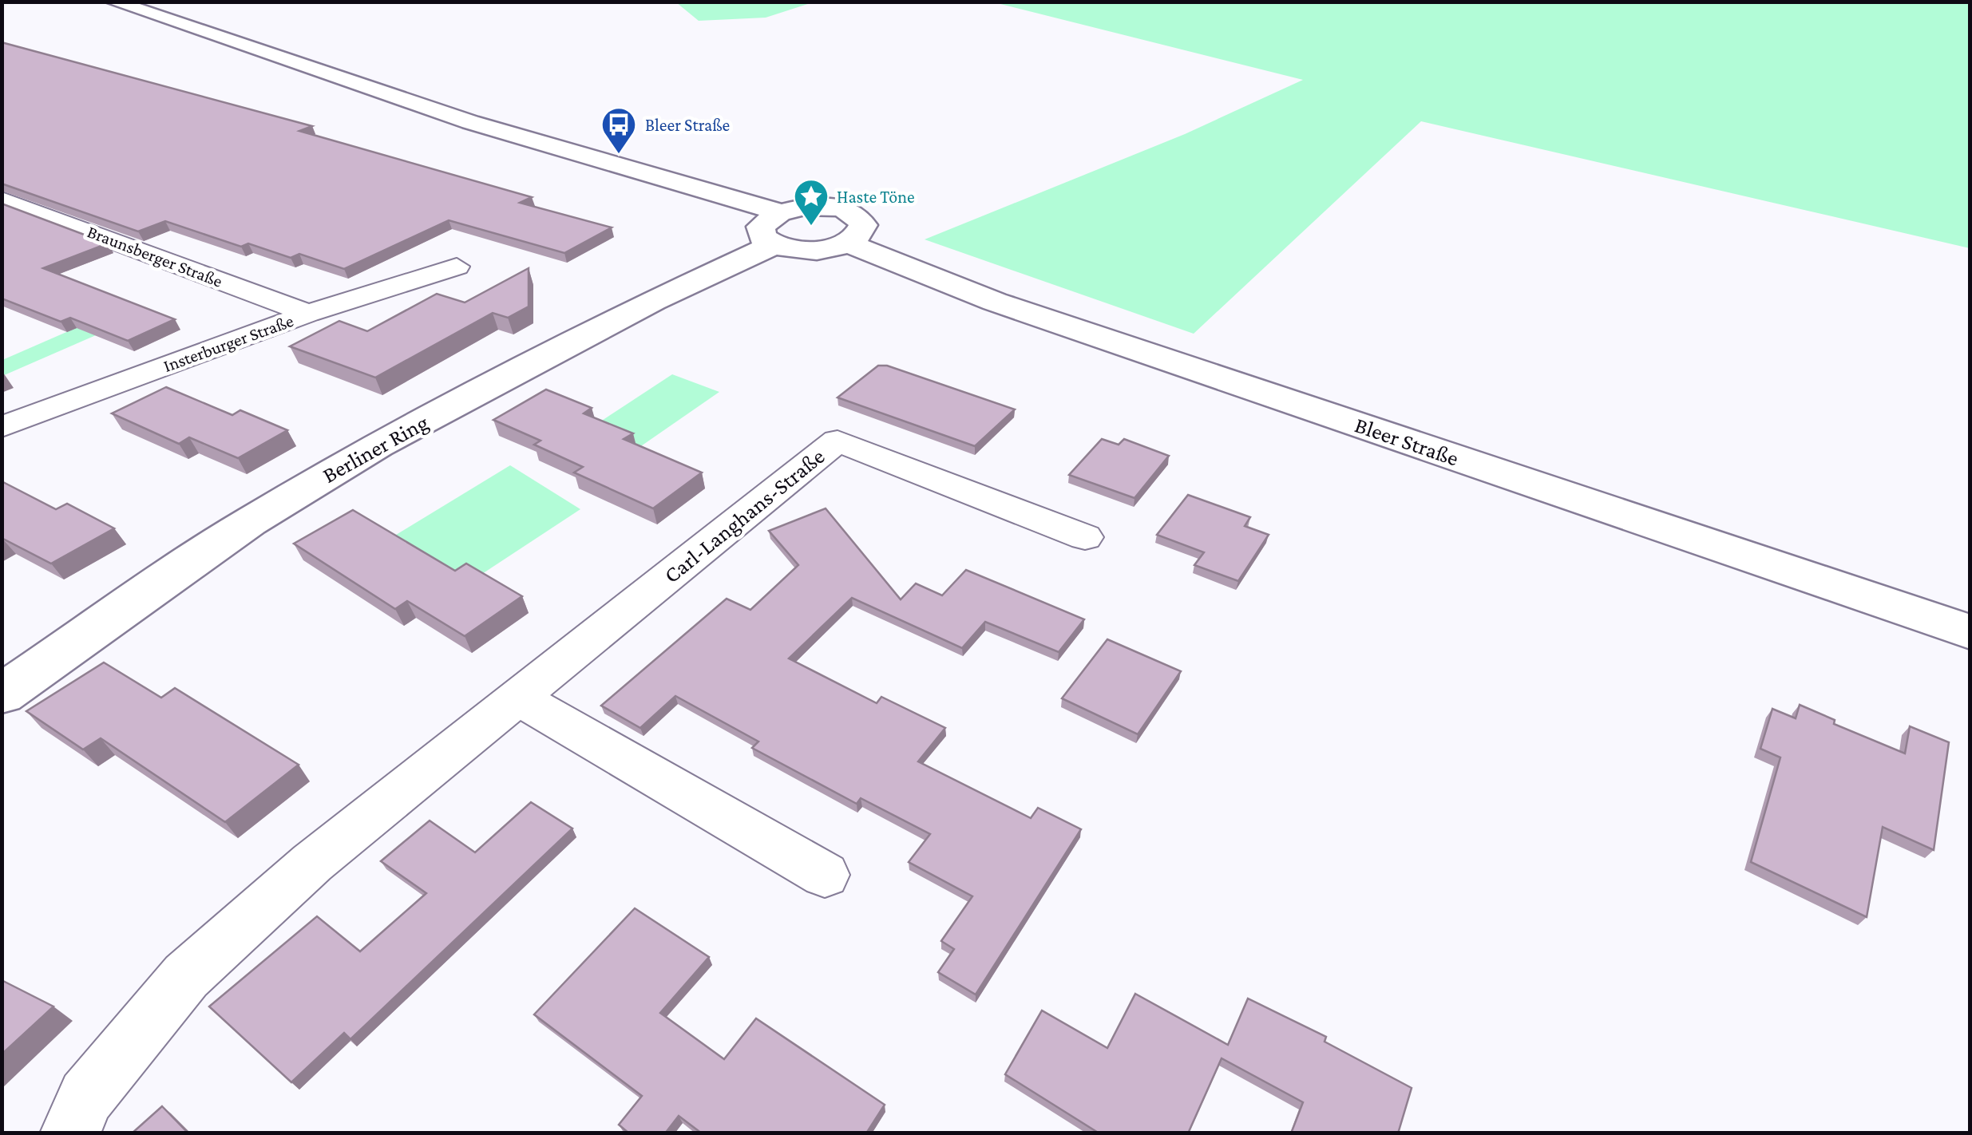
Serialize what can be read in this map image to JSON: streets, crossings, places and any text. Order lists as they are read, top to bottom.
{
  "streets": {
    "street": [
      "Braunsberger Straße",
      "Insterburger Straße",
      "Bleer Straße",
      "Berliner Ring",
      "Carl-Langhans-Straße"
    ]
  },
  "crossings": [
    ["Braunsberger Straße", "Insterburger Straße"],
    ["Bleer Straße", "Berliner Ring"]
  ],
  "places": {
    "bus stop": ["Bleer Straße"],
    "place": ["Haste Töne"]
  }
}
